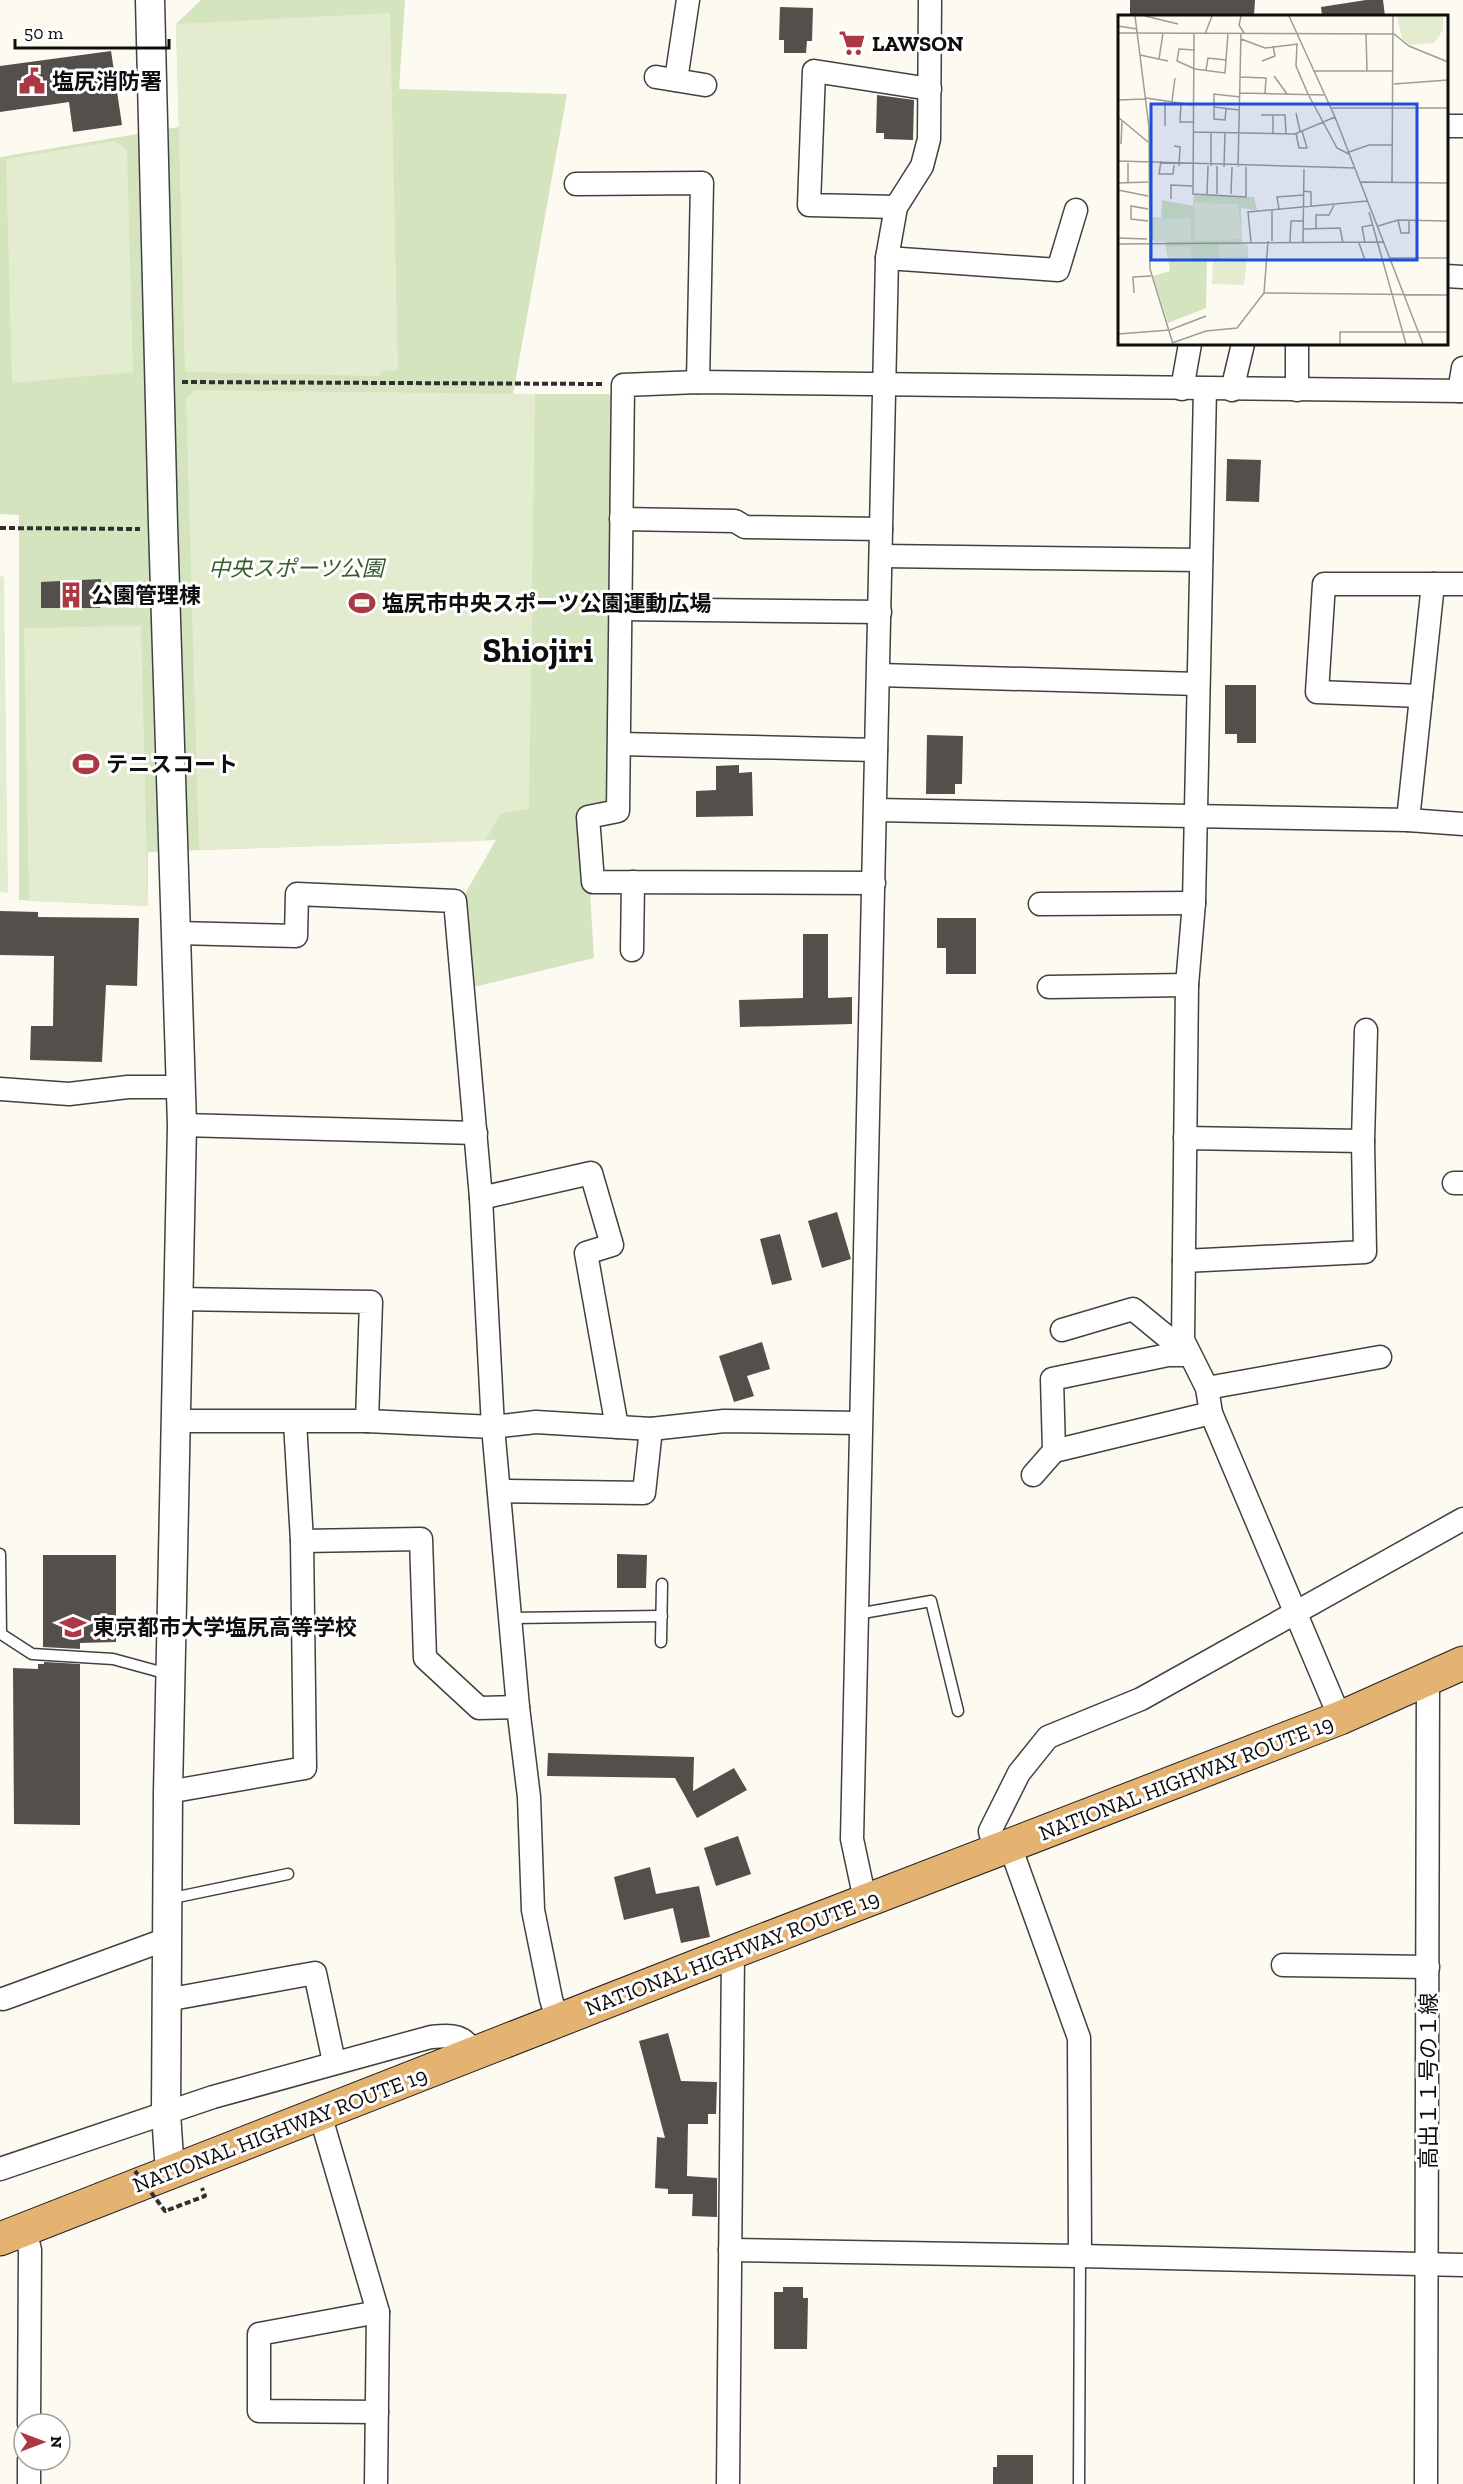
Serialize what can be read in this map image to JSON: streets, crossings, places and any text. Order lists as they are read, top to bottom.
{
  "streets": {
    "highway": ["NATIONAL HIGHWAY ROUTE 19"],
    "street": ["高出１１号の１線"]
  },
  "crossings": [
    ["NATIONAL HIGHWAY ROUTE 19", "高出１１号の１線"]
  ],
  "districts": ["Shiojiri"],
  "parks": ["中央スポーツ公園"],
  "places": {
    "supermarket": ["LAWSON"],
    "public building": ["塩尻消防署"],
    "building": ["公園管理棟"],
    "sports": ["塩尻市中央スポーツ公園運動広場", "テニスコート"],
    "school or university": ["東京都市大学塩尻高等学校"]
  },
  "scale_bar": "50 m",
  "north": "right"
}
